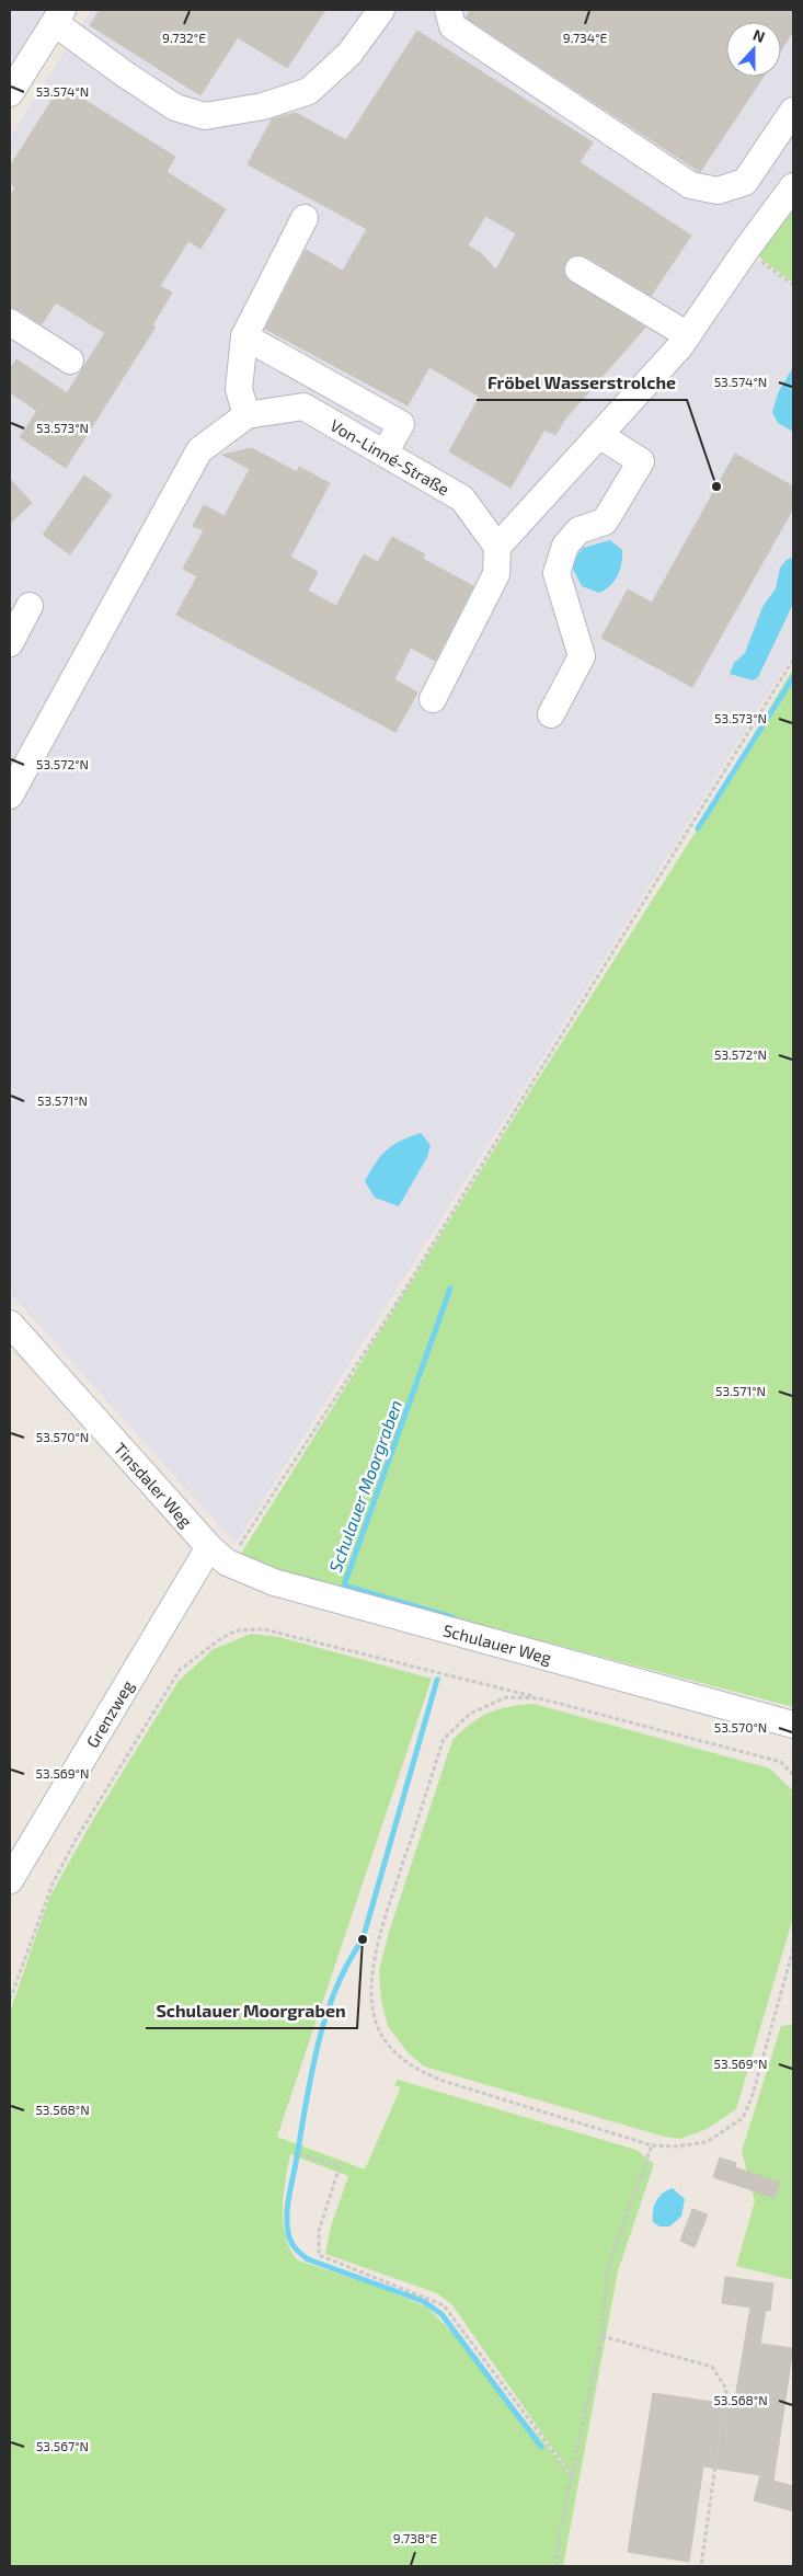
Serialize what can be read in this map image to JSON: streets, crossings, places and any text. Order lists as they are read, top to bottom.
{
  "streets": {
    "street": [
      "Von-Linné-Straße",
      "Tinsdaler Weg",
      "Schulauer Weg",
      "Grenzweg"
    ]
  },
  "crossings": [
    ["Tinsdaler Weg", "Schulauer Weg"],
    ["Tinsdaler Weg", "Grenzweg"],
    ["Schulauer Weg", "Grenzweg"]
  ],
  "water": ["Schulauer Moorgraben"],
  "places": ["Fröbel Wasserstrolche", "Schulauer Moorgraben"],
  "north": "top",
  "coordinates": [
    "9.732°E",
    "9.734°E",
    "53.574°N",
    "53.573°N",
    "53.572°N",
    "53.571°N",
    "53.570°N",
    "53.569°N",
    "53.568°N",
    "53.567°N",
    "9.738°E"
  ]
}
